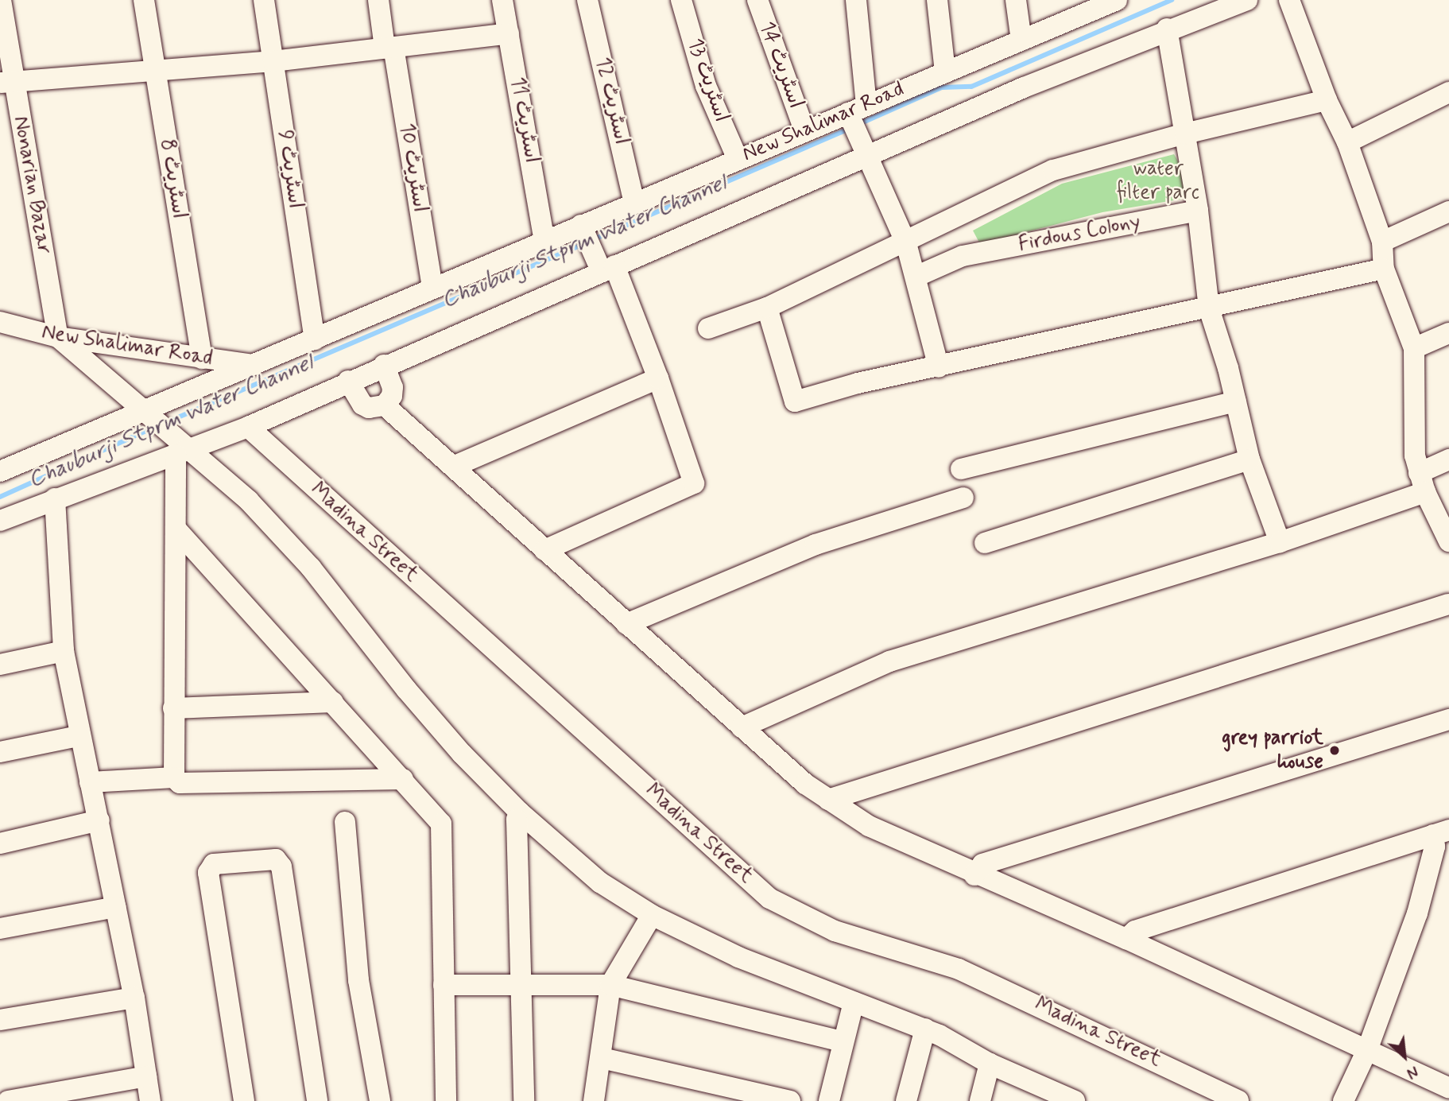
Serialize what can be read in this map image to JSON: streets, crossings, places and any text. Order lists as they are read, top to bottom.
{
  "streets": {
    "street": [
      "اسٹریٹ 14",
      "اسٹریٹ 13",
      "اسٹریٹ 12",
      "اسٹریٹ 11",
      "New Shalimar Road",
      "اسٹریٹ 10",
      "اسٹریٹ 9",
      "اسٹریٹ 8",
      "Nonarian Bazar",
      "Firdous Colony",
      "Madina Street"
    ]
  },
  "crossings": [
    ["اسٹریٹ 14", "New Shalimar Road"],
    ["اسٹریٹ 13", "New Shalimar Road"],
    ["اسٹریٹ 12", "New Shalimar Road"],
    ["اسٹریٹ 11", "New Shalimar Road"],
    ["New Shalimar Road", "اسٹریٹ 10"],
    ["New Shalimar Road", "اسٹریٹ 9"],
    ["New Shalimar Road", "اسٹریٹ 8"],
    ["New Shalimar Road", "Nonarian Bazar"]
  ],
  "water": ["Chauburji Stprm Water Channel"],
  "parks": ["water filter parc"],
  "places": ["grey parriot house"],
  "north": "bottom right"
}
